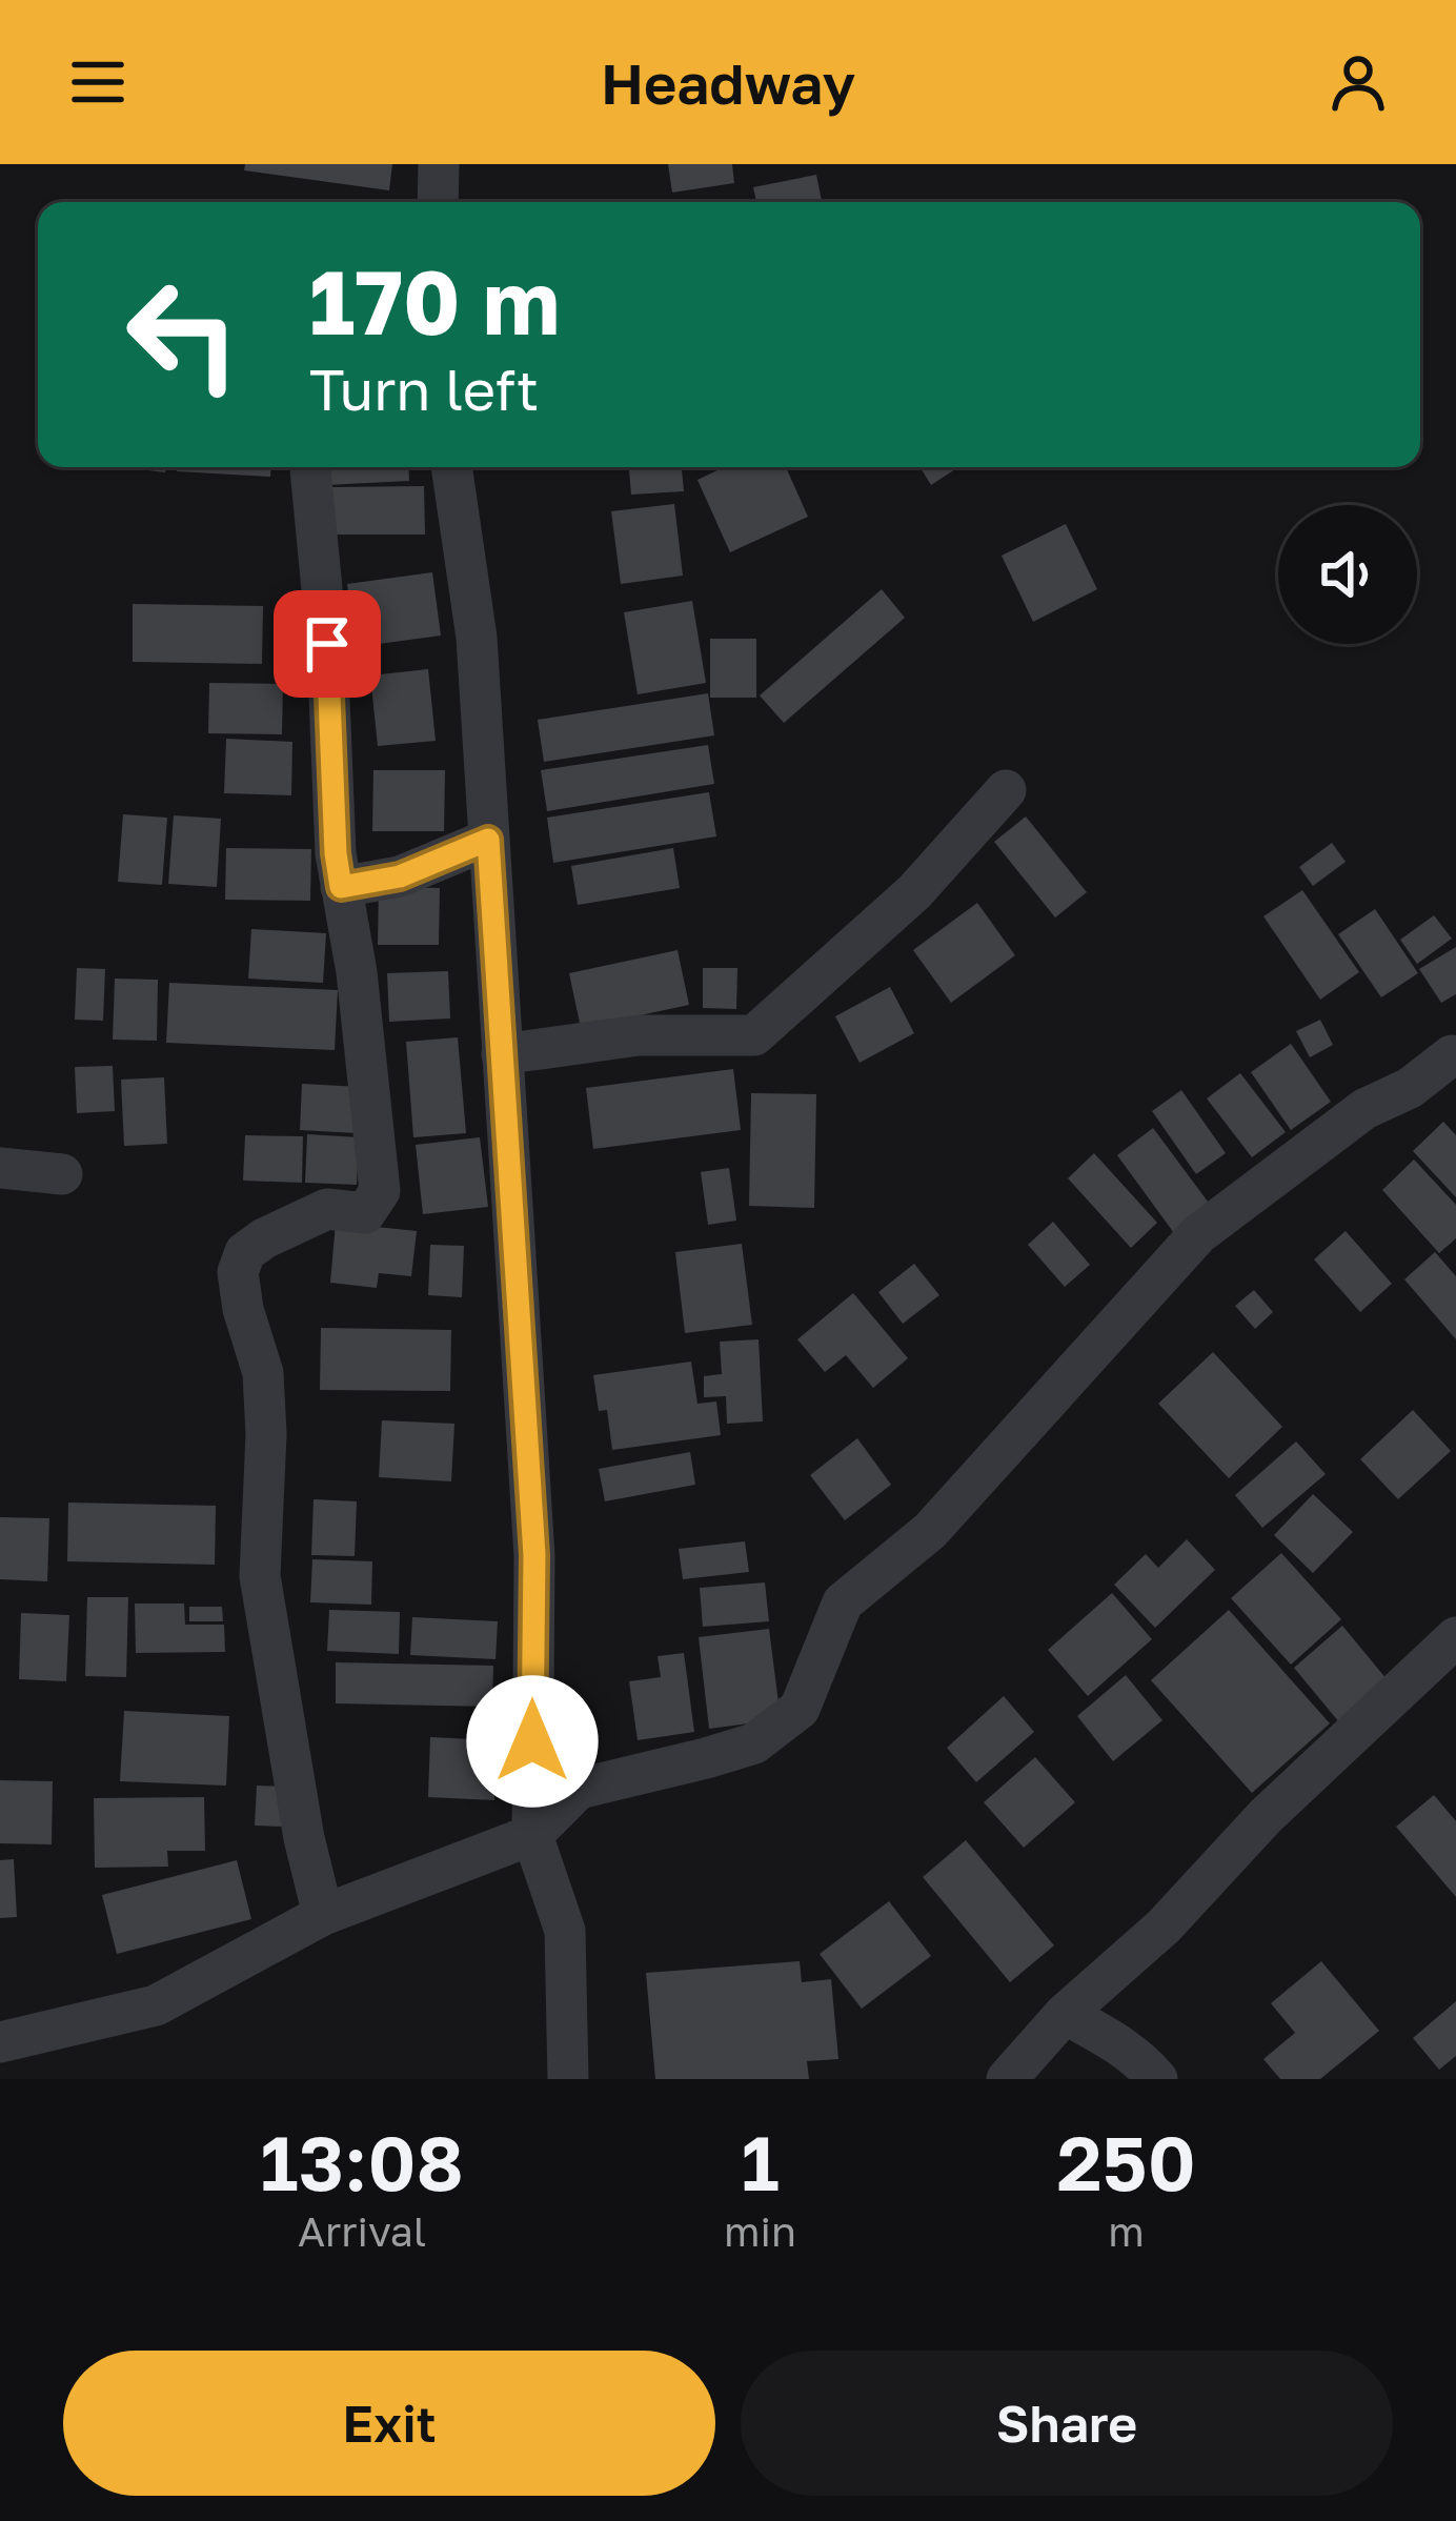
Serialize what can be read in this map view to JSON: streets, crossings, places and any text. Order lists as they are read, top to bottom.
{
  "page": {
    "header": "Headway",
    "turn": ["170 m", "Turn left"],
    "eta": [
      "13:08",
      "Arrival",
      "1",
      "min",
      "250",
      "m"
    ],
    "buttons": ["Exit", "Share"]
  }
}
